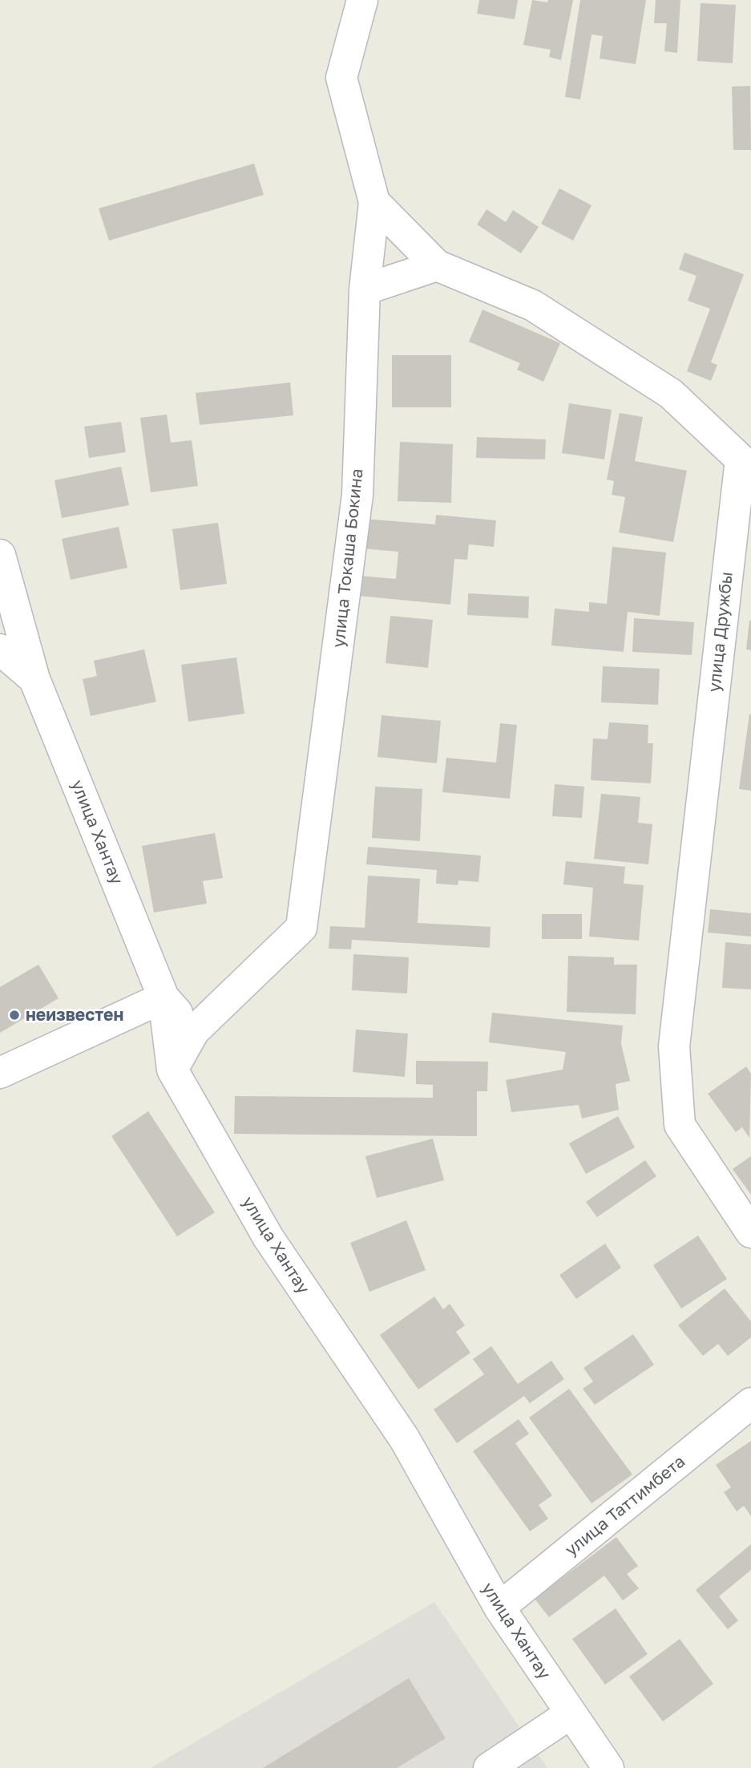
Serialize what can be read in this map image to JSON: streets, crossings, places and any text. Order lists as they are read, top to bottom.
{
  "streets": {
    "street": [
      "улица Токаша Бокина",
      "улица Дружбы",
      "улица Хантау",
      "улица Таттимбета"
    ]
  },
  "crossings": [
    ["улица Токаша Бокина", "улица Дружбы"],
    ["улица Токаша Бокина", "улица Хантау"],
    ["улица Хантау", "улица Таттимбета"]
  ],
  "places": ["неизвестен"]
}
